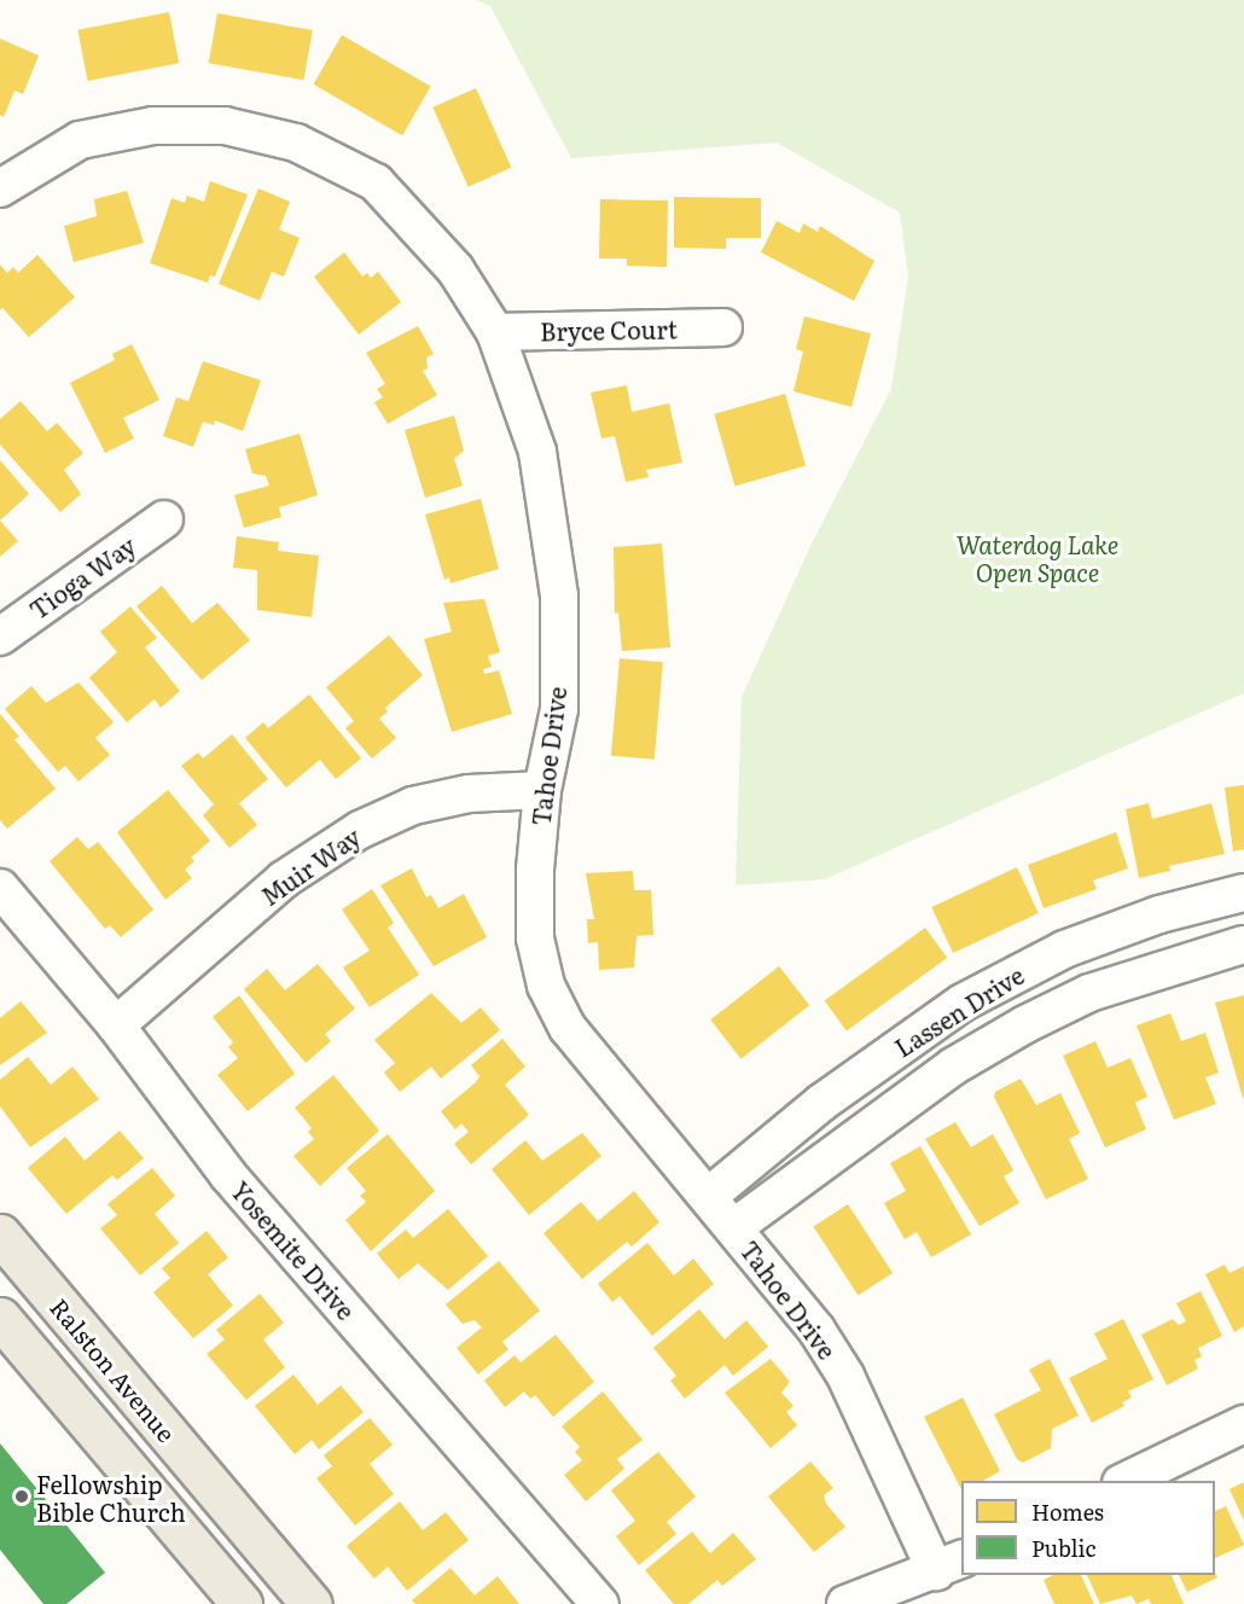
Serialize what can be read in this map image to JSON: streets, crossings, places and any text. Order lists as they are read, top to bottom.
{
  "streets": {
    "main road": ["Ralston Avenue"],
    "street": [
      "Bryce Court",
      "Tioga Way",
      "Tahoe Drive",
      "Muir Way",
      "Lassen Drive",
      "Yosemite Drive"
    ]
  },
  "crossings": [
    ["Bryce Court", "Tahoe Drive"],
    ["Tahoe Drive", "Muir Way"],
    ["Tahoe Drive", "Lassen Drive"],
    ["Muir Way", "Yosemite Drive"]
  ],
  "parks": ["Waterdog Lake Open Space"],
  "places": ["Fellowship Bible Church"],
  "legend": ["Homes", "Public"]
}
